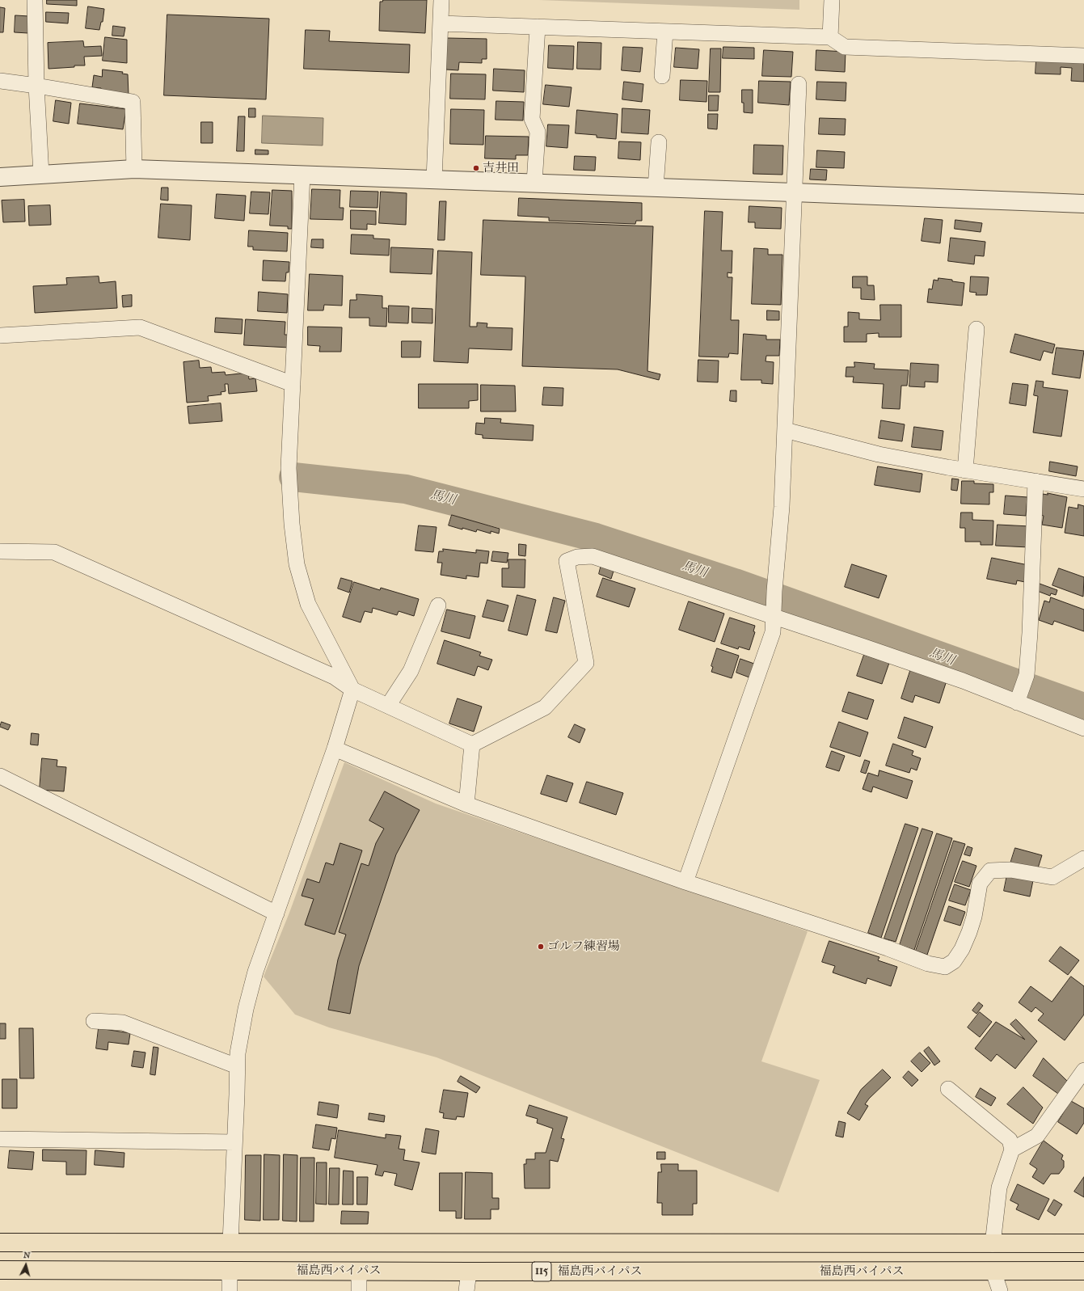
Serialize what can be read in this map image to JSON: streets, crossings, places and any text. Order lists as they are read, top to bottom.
{
  "streets": {
    "highway": ["福島西バイパス", "115"]
  },
  "water": ["馬川"],
  "places": ["吉井田", "ゴルフ練習場"],
  "north": "top"
}
